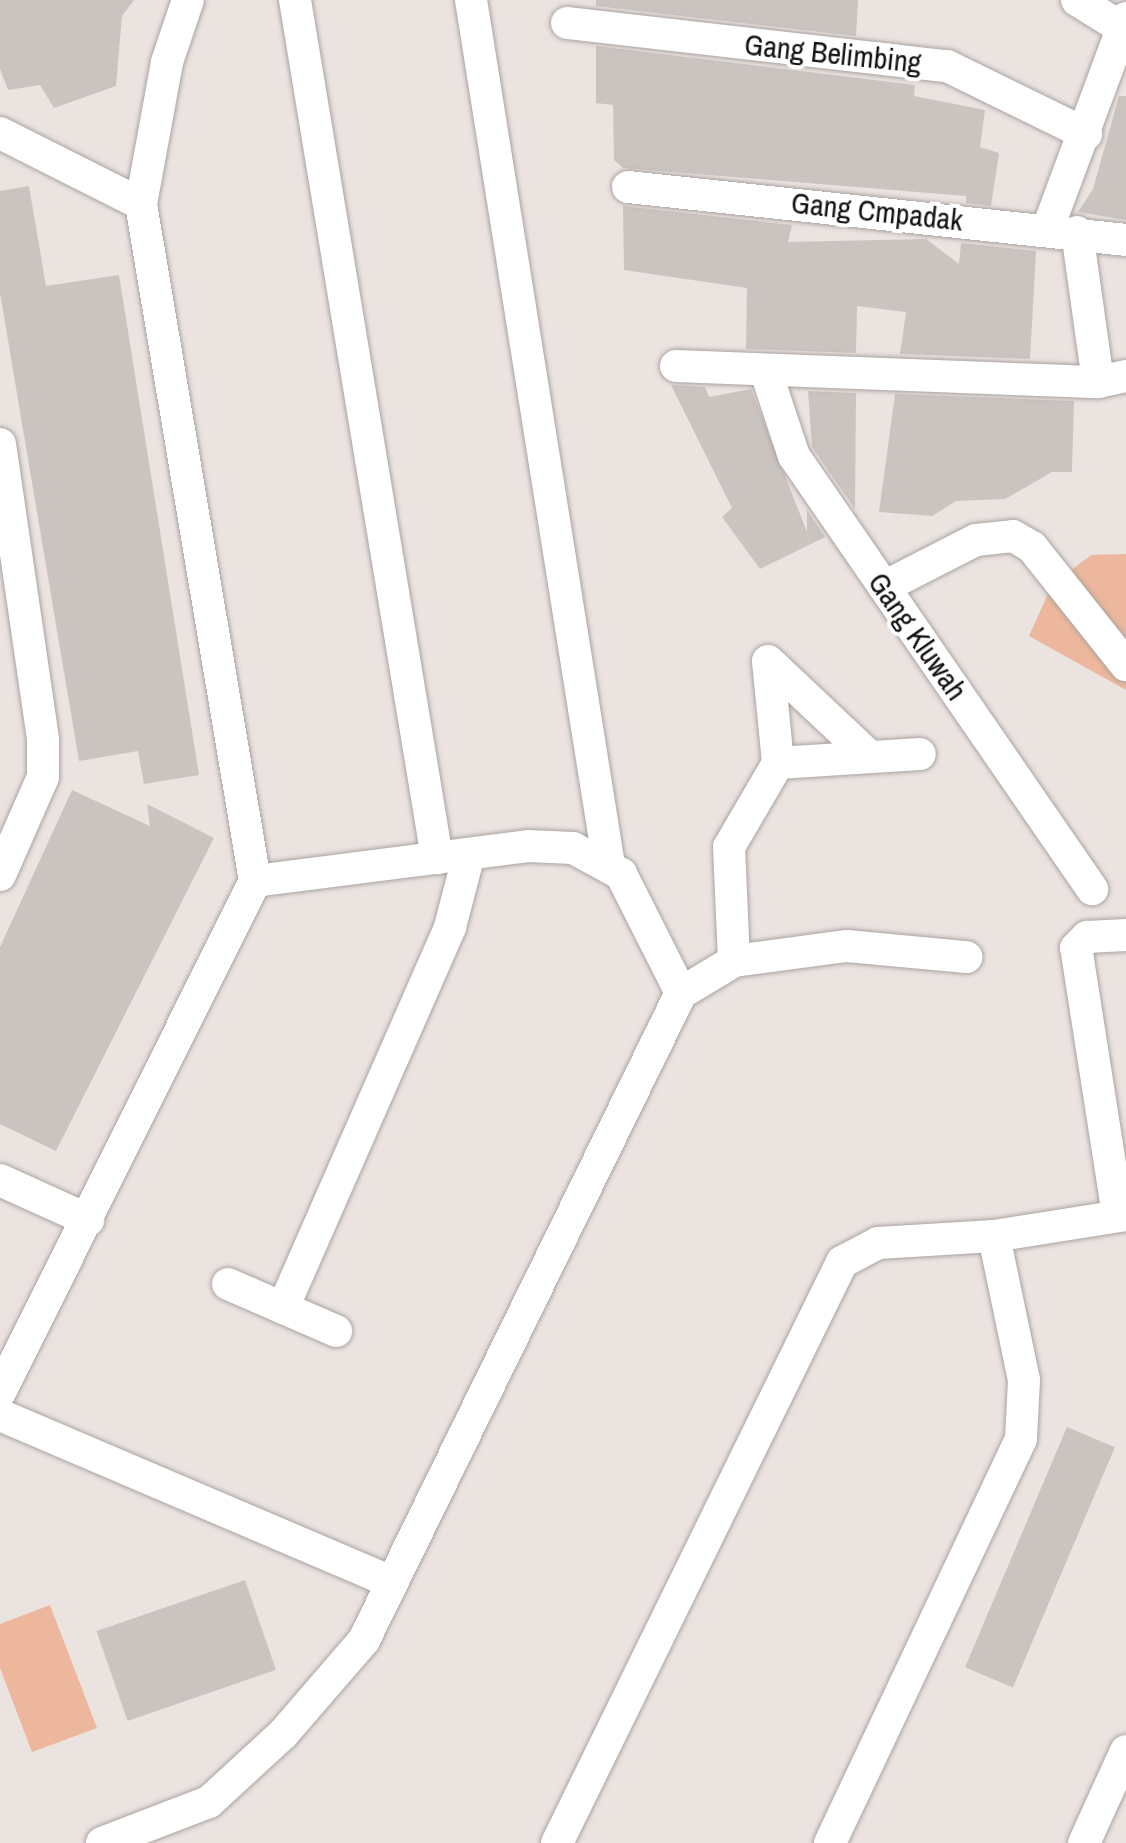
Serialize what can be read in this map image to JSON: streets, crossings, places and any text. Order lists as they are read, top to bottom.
{
  "streets": {
    "street": ["Gang Belimbing", "Gang Cmpadak", "Gang Kluwah"]
  }
}
